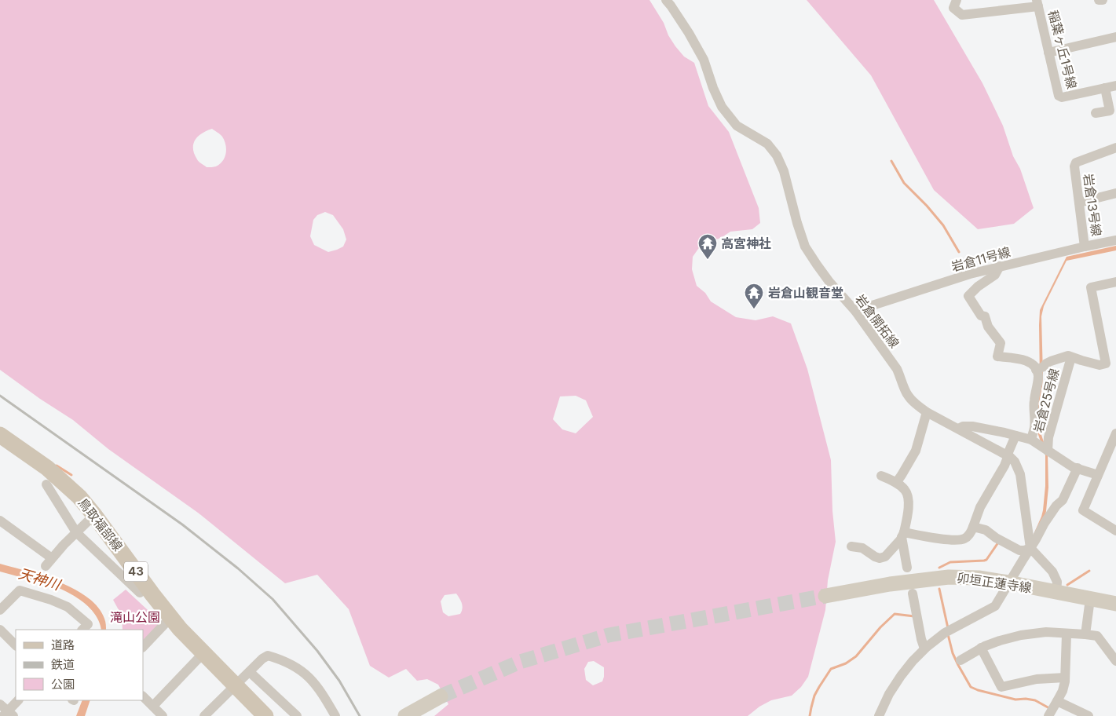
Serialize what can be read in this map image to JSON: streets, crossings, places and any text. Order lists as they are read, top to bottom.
{
  "streets": {
    "main road": ["鳥取福部線", "43", "卯垣正蓮寺線"],
    "street": [
      "稲葉ヶ丘1号線",
      "岩倉13号線",
      "岩倉11号線",
      "岩倉開拓線",
      "岩倉25号線"
    ]
  },
  "crossings": [
    ["岩倉13号線", "岩倉11号線"],
    ["岩倉11号線", "岩倉開拓線"]
  ],
  "water": ["天神川"],
  "parks": ["滝山公園"],
  "places": {
    "temple": ["高宮神社", "岩倉山観音堂"]
  },
  "legend": ["道路", "鉄道", "公園"]
}
